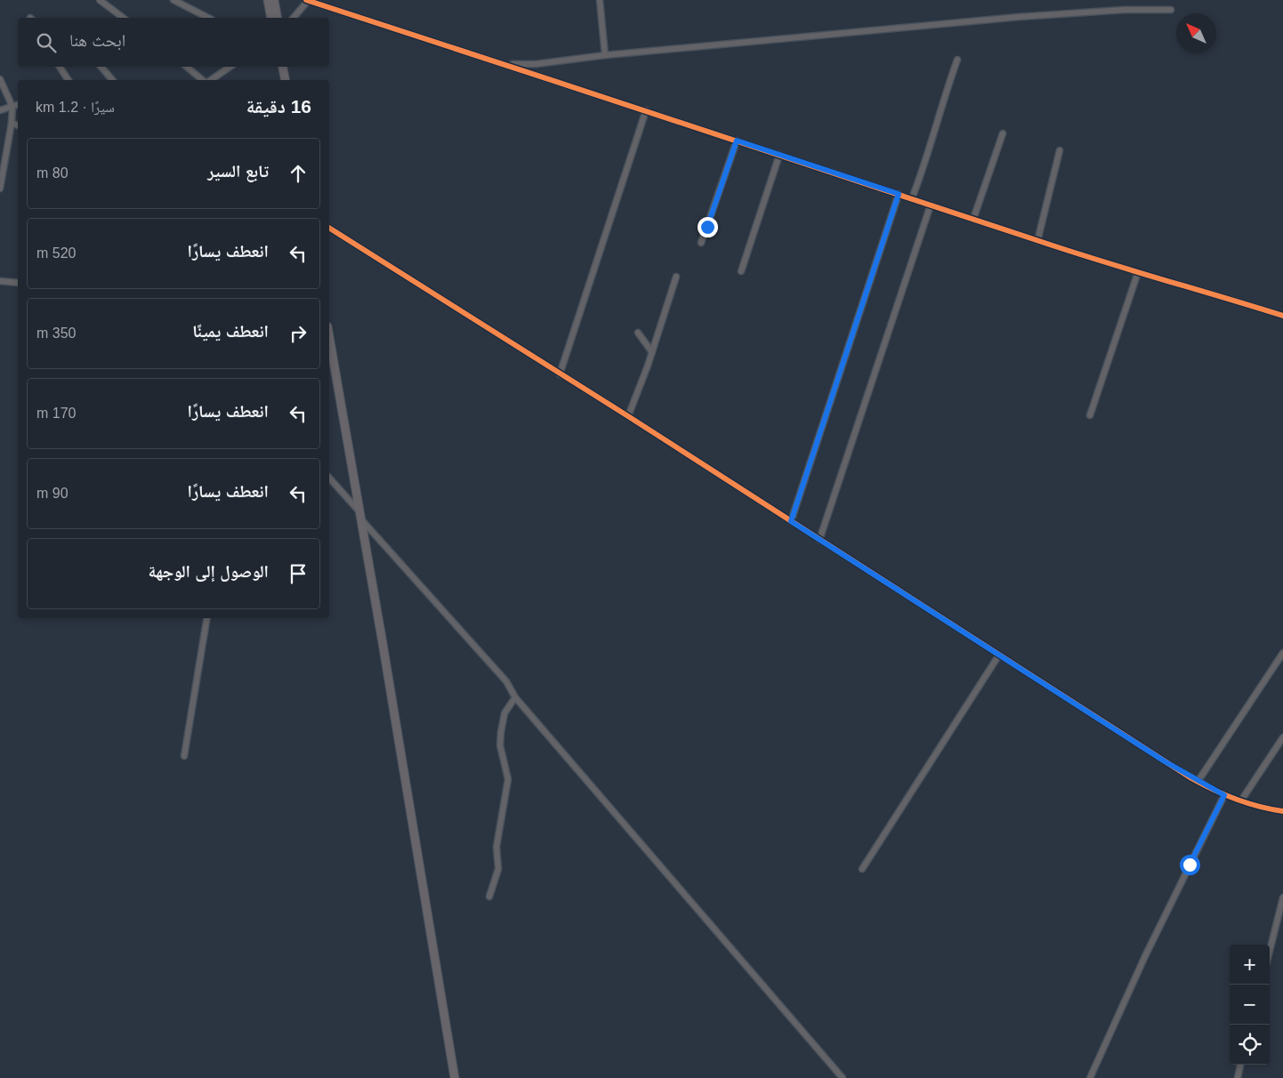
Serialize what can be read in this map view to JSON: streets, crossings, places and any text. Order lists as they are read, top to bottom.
{
  "north": "top left",
  "page": {
    "search": "ابحث هنا",
    "heading": ["16 دقيقة", "سيرًا · 1.2 km"],
    "list": [
      ["تابع السير", "80 m"],
      ["انعطف يسارًا", "520 m"],
      ["انعطف يمينًا", "350 m"],
      ["انعطف يسارًا", "170 m"],
      ["انعطف يسارًا", "90 m"],
      "الوصول إلى الوجهة"
    ],
    "map_buttons": ["+", "−"]
  }
}
